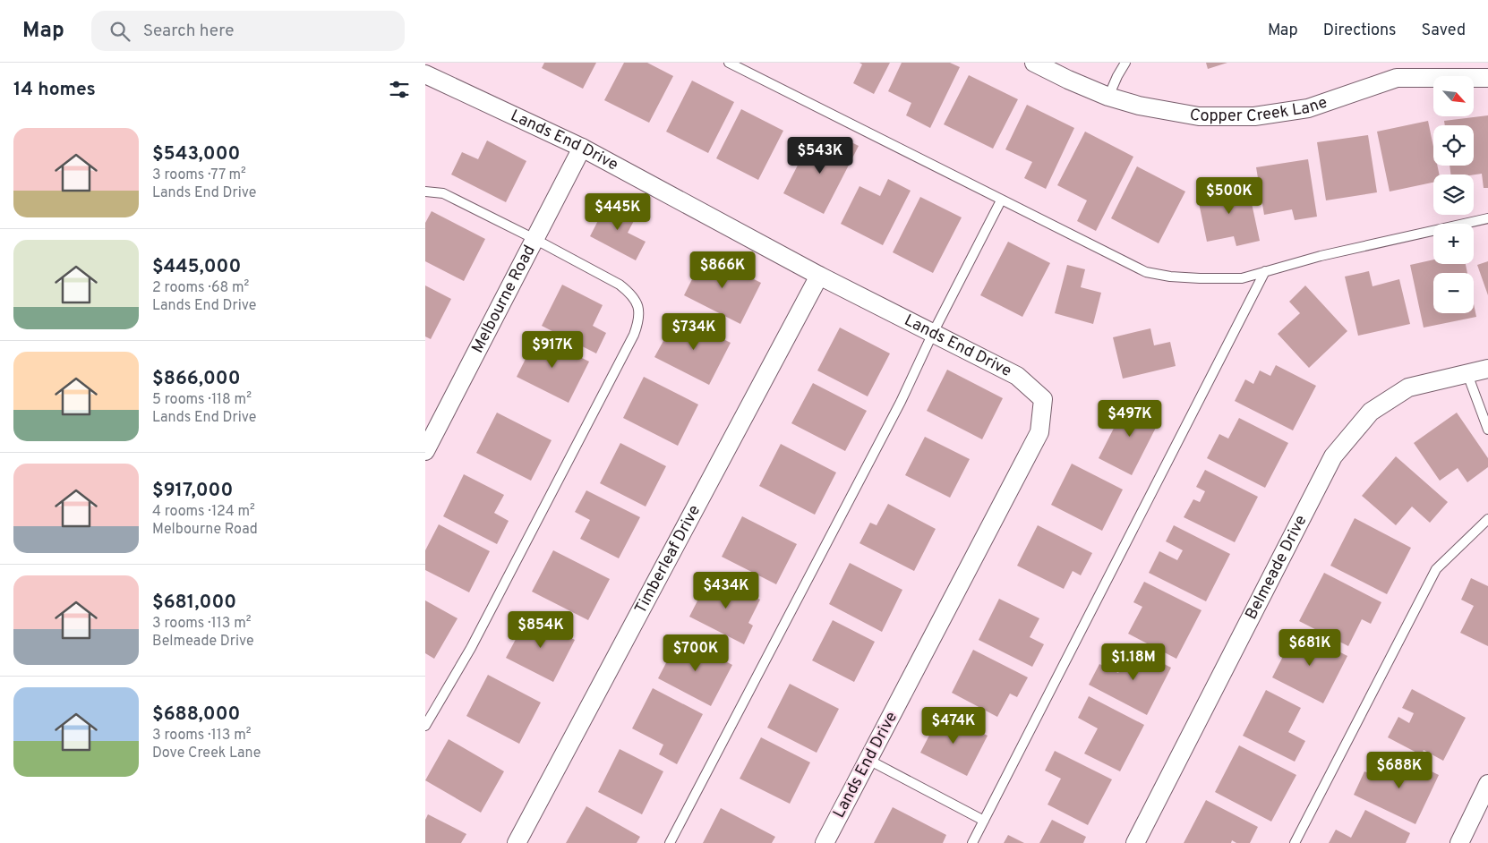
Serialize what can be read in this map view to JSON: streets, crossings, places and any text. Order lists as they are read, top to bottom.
{
  "streets": {
    "street": [
      "Copper Creek Lane",
      "Lands End Drive",
      "Melbourne Road",
      "Timberleaf Drive",
      "Belmeade Drive"
    ]
  },
  "crossings": [
    ["Lands End Drive", "Melbourne Road"],
    ["Lands End Drive", "Timberleaf Drive"]
  ],
  "north": "bottom right",
  "page": {
    "header": "Map",
    "search": "Search here",
    "nav": ["Map", "Directions", "Saved"],
    "heading": "14 homes",
    "map_buttons": ["+", "−"],
    "list": [
      {
        "name": "$543,000",
        "note": "3 rooms · 77 m² · Lands End Drive"
      },
      {
        "name": "$445,000",
        "note": "2 rooms · 68 m² · Lands End Drive"
      },
      {
        "name": "$866,000",
        "note": "5 rooms · 118 m² · Lands End Drive"
      },
      {
        "name": "$917,000",
        "note": "4 rooms · 124 m² · Melbourne Road"
      },
      {
        "name": "$681,000",
        "note": "3 rooms · 113 m² · Belmeade Drive"
      },
      {
        "name": "$688,000",
        "note": "3 rooms · 113 m² · Dove Creek Lane"
      }
    ],
    "price": [
      "$543K",
      "$500K",
      "$445K",
      "$866K",
      "$734K",
      "$917K",
      "$497K",
      "$434K",
      "$854K",
      "$681K",
      "$700K",
      "$1.18M",
      "$474K",
      "$688K"
    ]
  }
}
